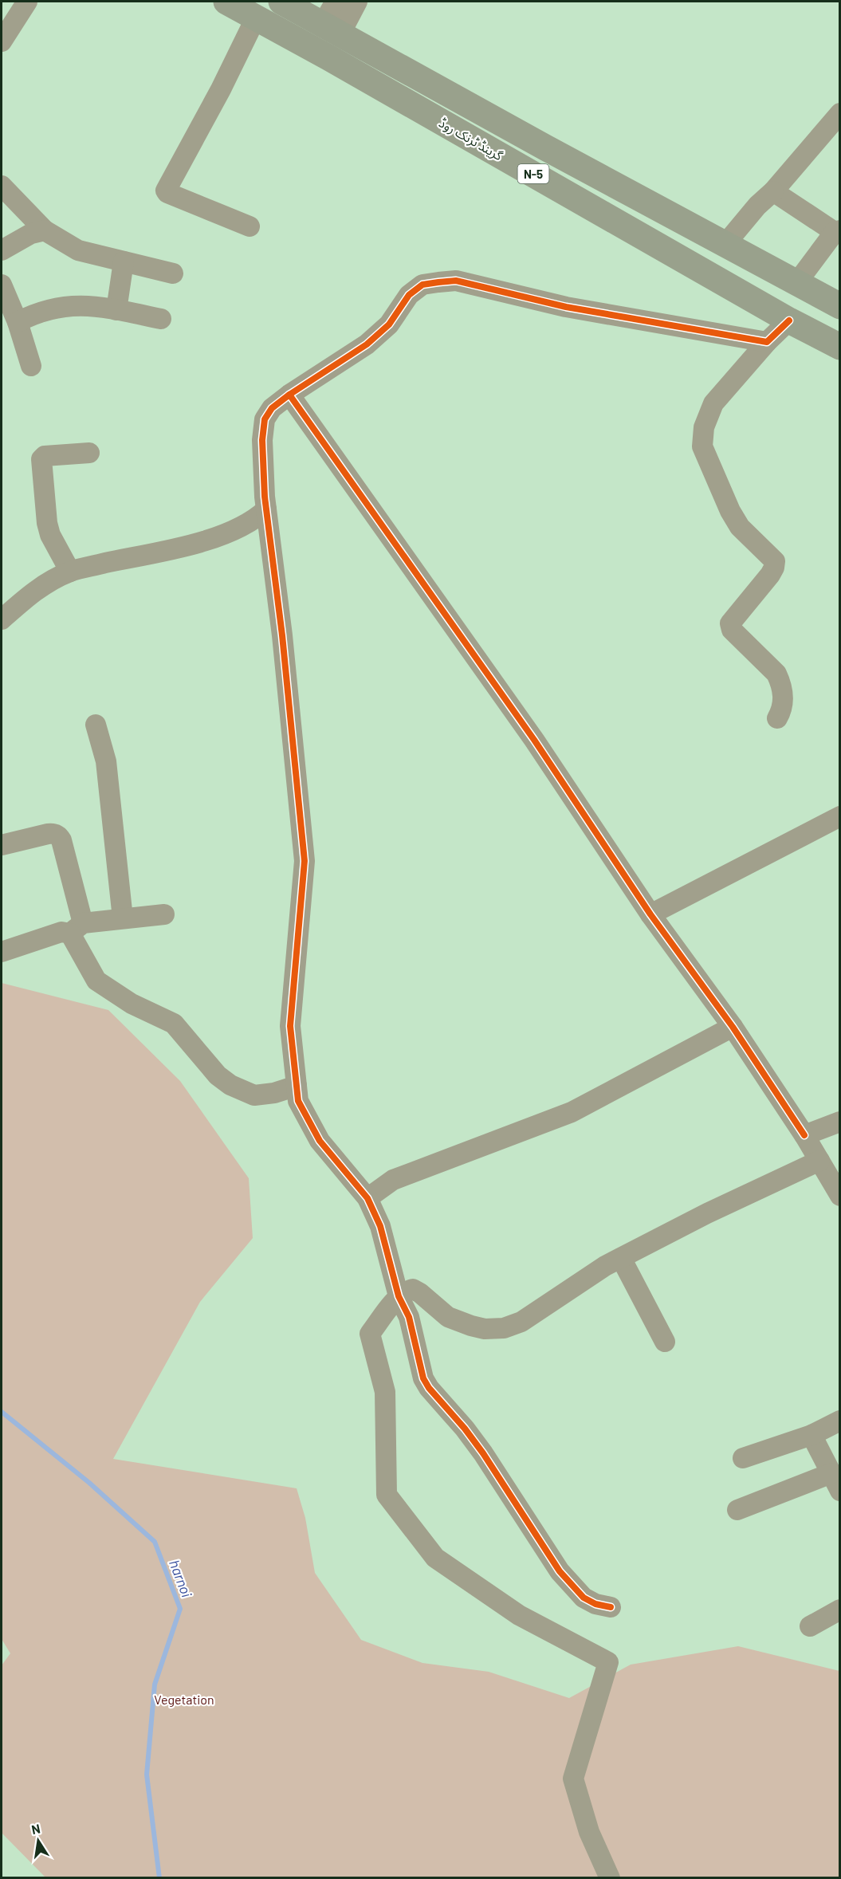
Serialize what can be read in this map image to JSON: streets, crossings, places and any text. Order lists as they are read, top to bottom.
{
  "streets": {
    "highway": ["گرینڈ ٹرنک روڈ", "N-5"]
  },
  "water": ["harnoi"],
  "parks": ["Vegetation"],
  "north": "top"
}
